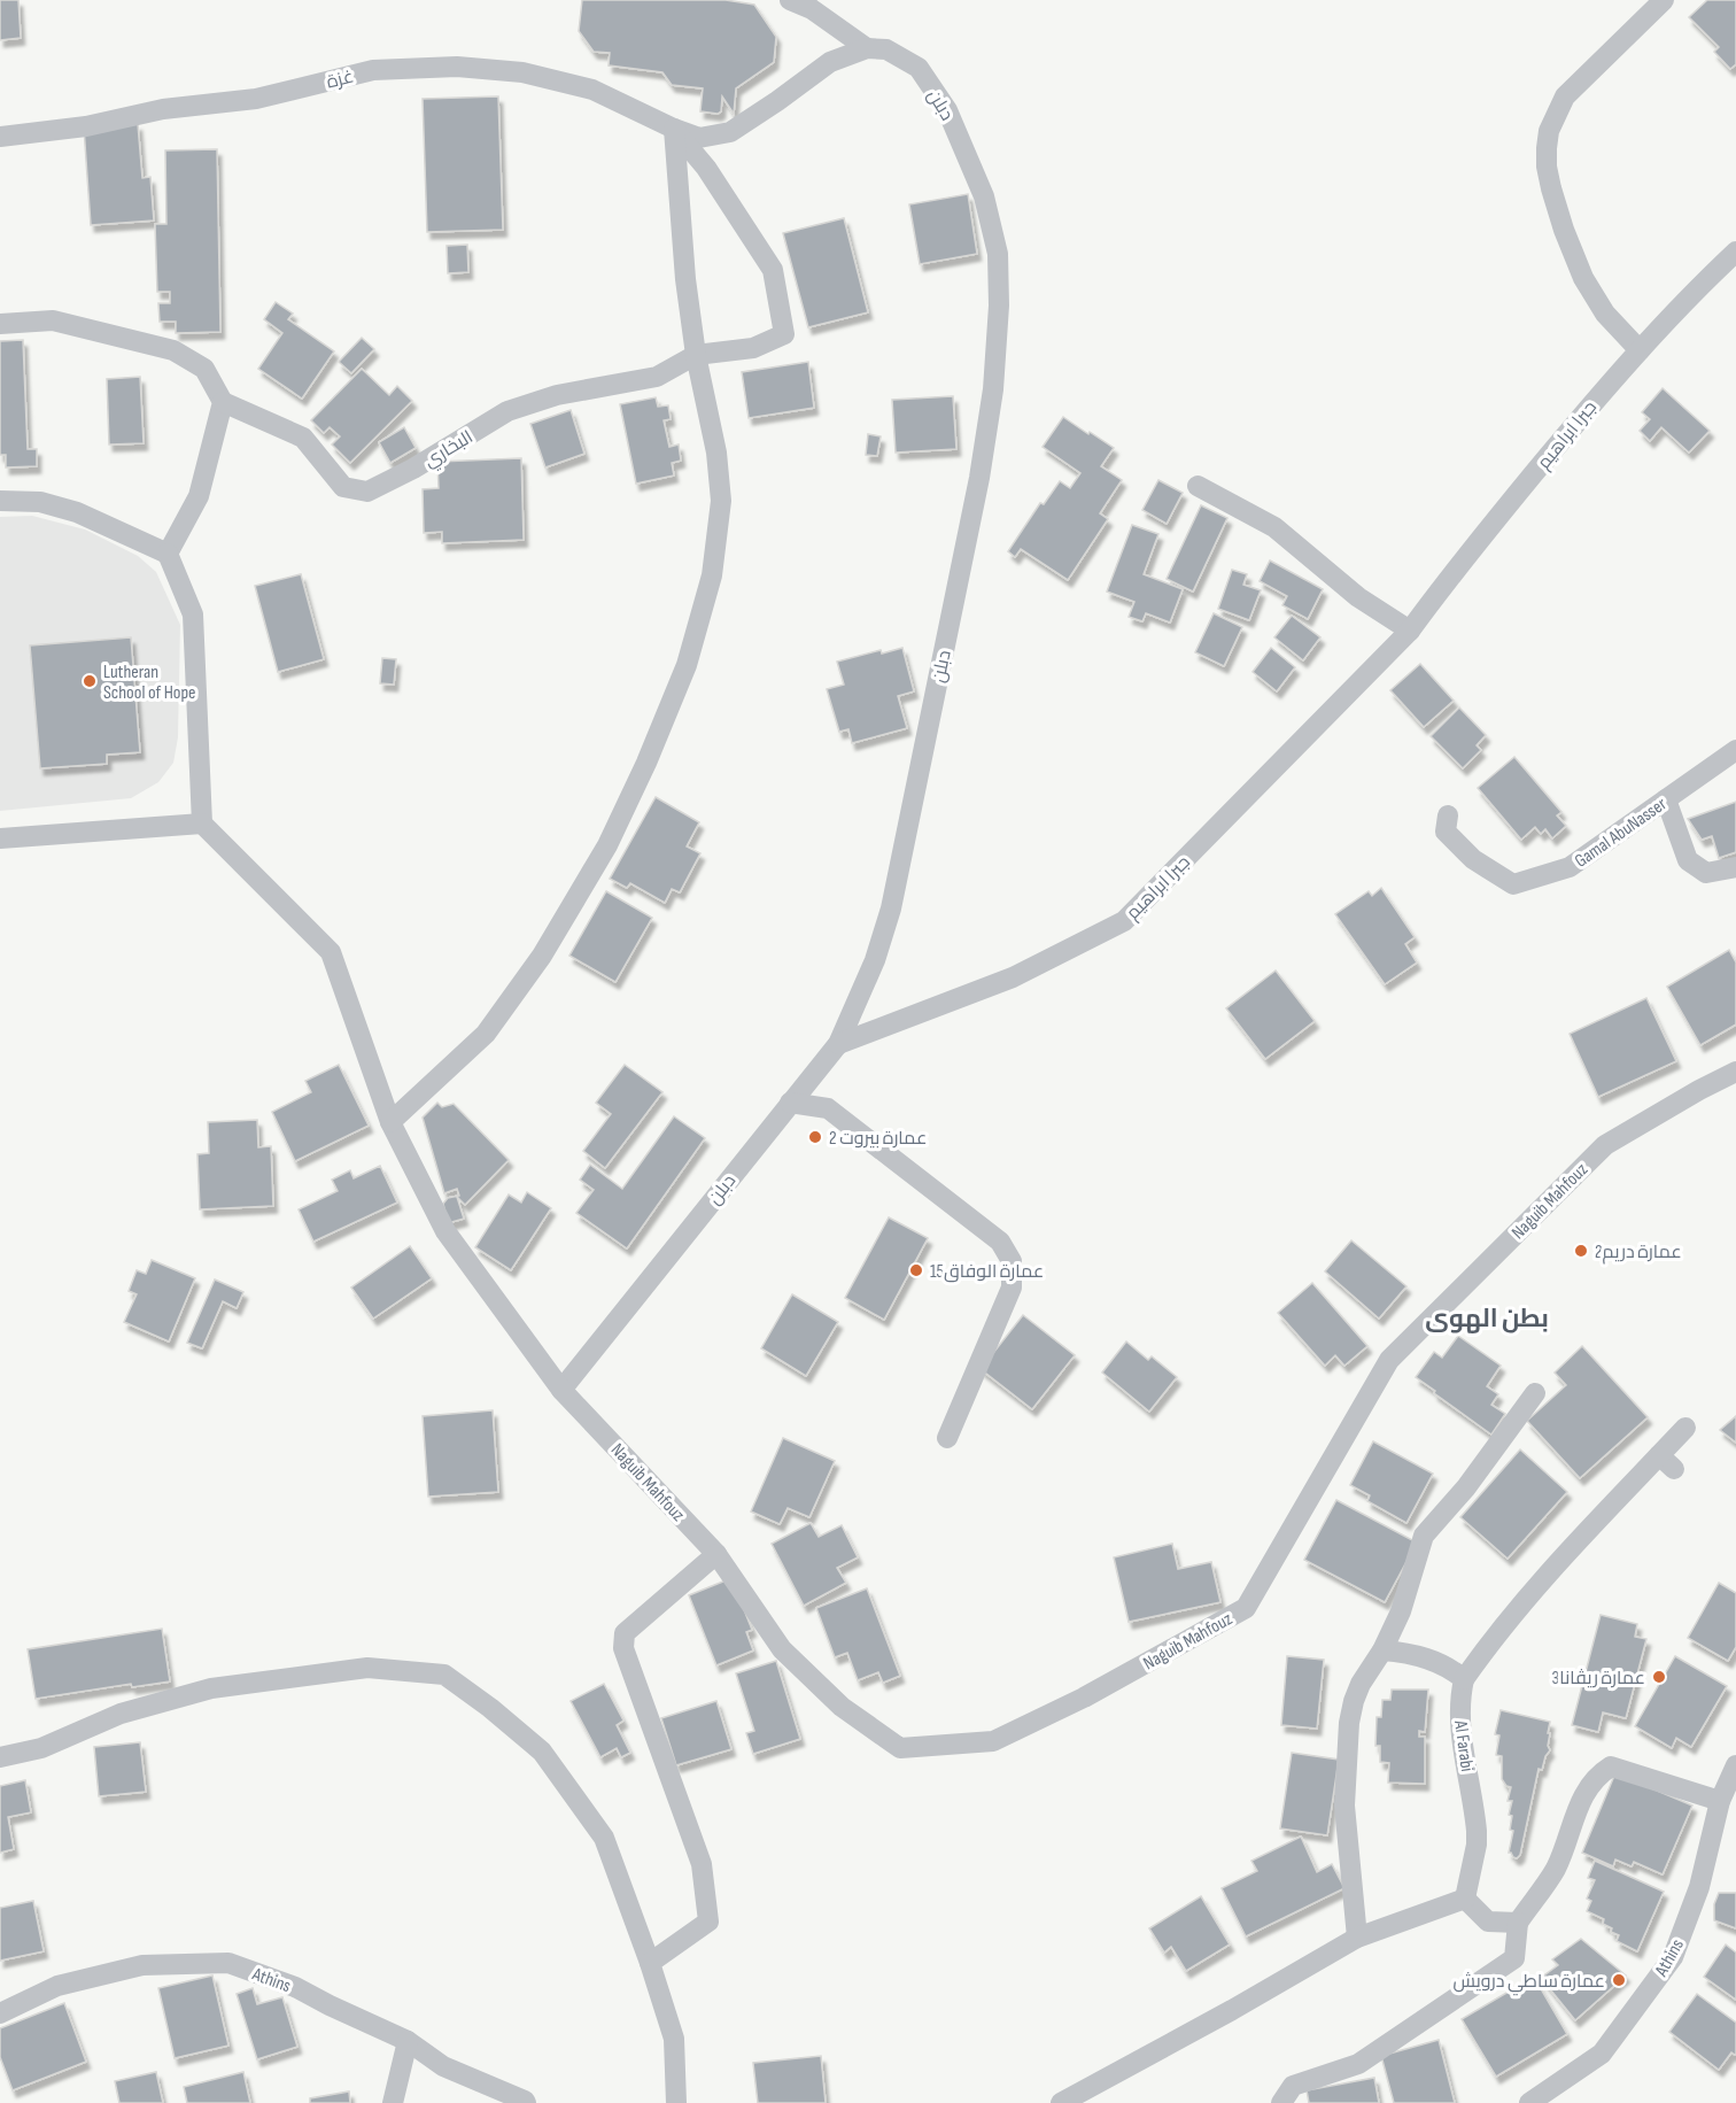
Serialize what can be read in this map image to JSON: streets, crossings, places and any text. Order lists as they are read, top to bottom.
{
  "streets": {
    "street": [
      "غزة",
      "دبلن",
      "جبرا ابراهيم",
      "البخاري",
      "Gamal AbuNasser",
      "Naguib Mahfouz",
      "Al Farabi",
      "Athins"
    ]
  },
  "crossings": [
    ["دبلن", "جبرا ابراهيم"],
    ["دبلن", "Naguib Mahfouz"]
  ],
  "districts": ["بطن الهوى"],
  "places": [
    "Lutheran School of Hope",
    "عمارة بيروت 2",
    "عمارة دريم2",
    "عمارة الوفاق15",
    "عمارة ريڤانا3",
    "عمارة ساطي درويش"
  ]
}
